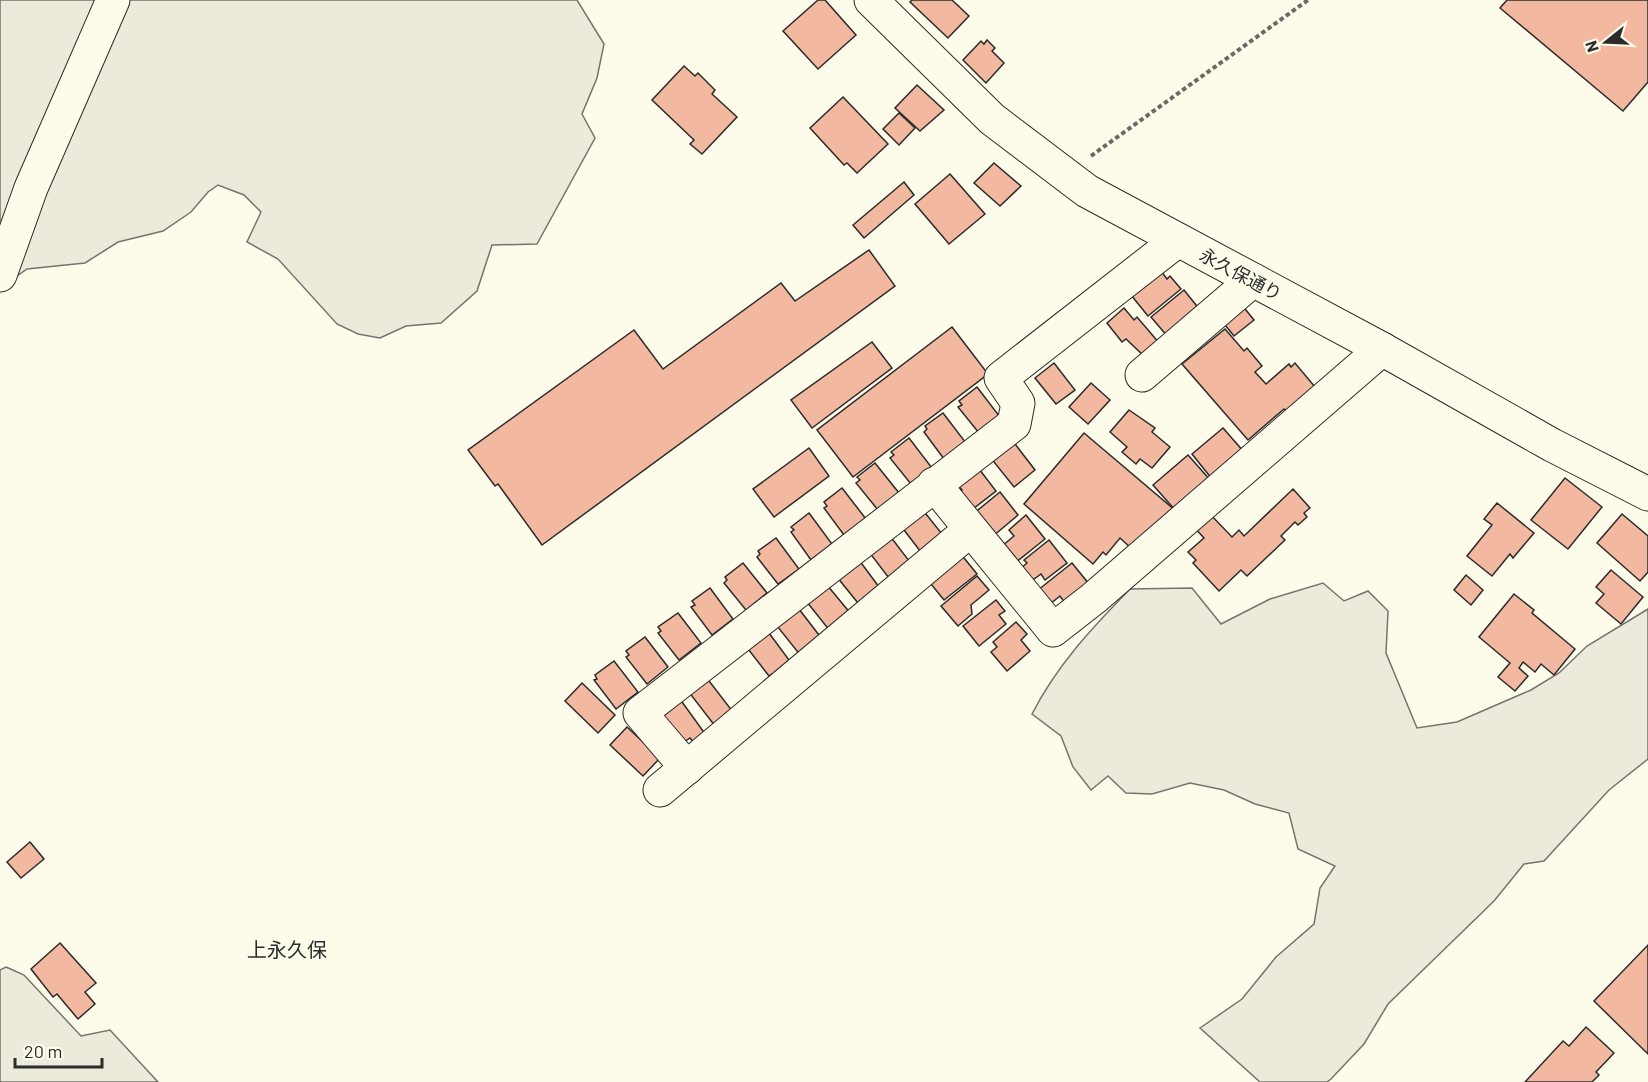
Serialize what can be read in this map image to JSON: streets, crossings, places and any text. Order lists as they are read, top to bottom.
{
  "streets": {
    "street": ["永久保通り"]
  },
  "districts": ["上永久保"],
  "scale_bar": "20 m",
  "north": "left"
}
